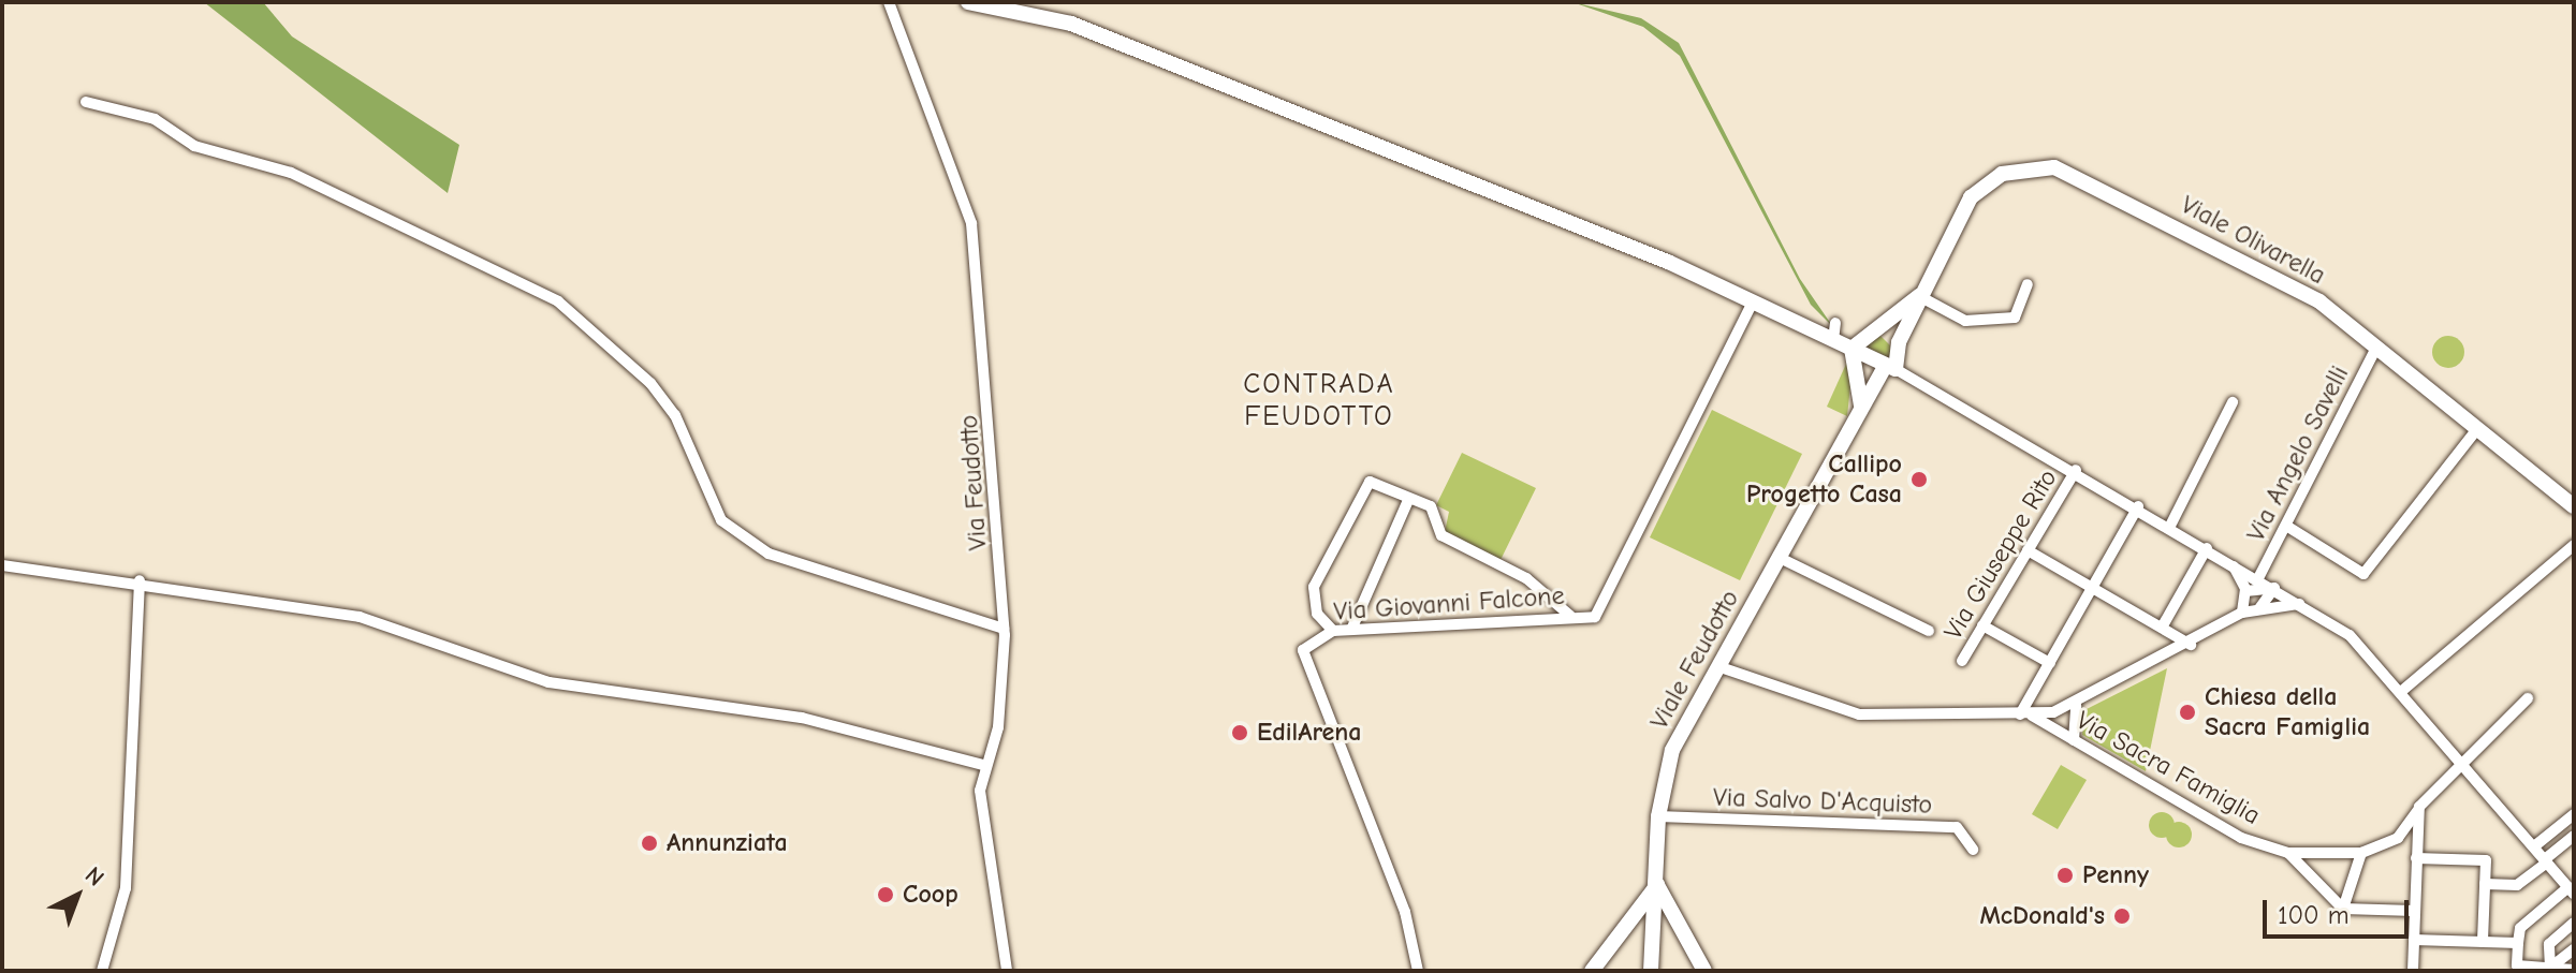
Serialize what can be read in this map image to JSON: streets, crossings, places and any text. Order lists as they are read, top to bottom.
{
  "streets": {
    "street": [
      "Viale Olivarella",
      "Via Angelo Savelli",
      "Via Feudotto",
      "Via Giuseppe Rito",
      "Via Giovanni Falcone",
      "Viale Feudotto",
      "Via Sacra Famiglia",
      "Via Salvo D'Acquisto"
    ]
  },
  "crossings": [
    ["Viale Olivarella", "Via Angelo Savelli"],
    ["Viale Olivarella", "Viale Feudotto"],
    ["Viale Feudotto", "Via Salvo D'Acquisto"]
  ],
  "districts": ["CONTRADA FEUDOTTO"],
  "places": [
    "Callipo Progetto Casa",
    "Chiesa della Sacra Famiglia",
    "EdilArena",
    "Annunziata",
    "Penny",
    "Coop",
    "McDonald's"
  ],
  "scale_bar": "100 m",
  "north": "top right"
}
